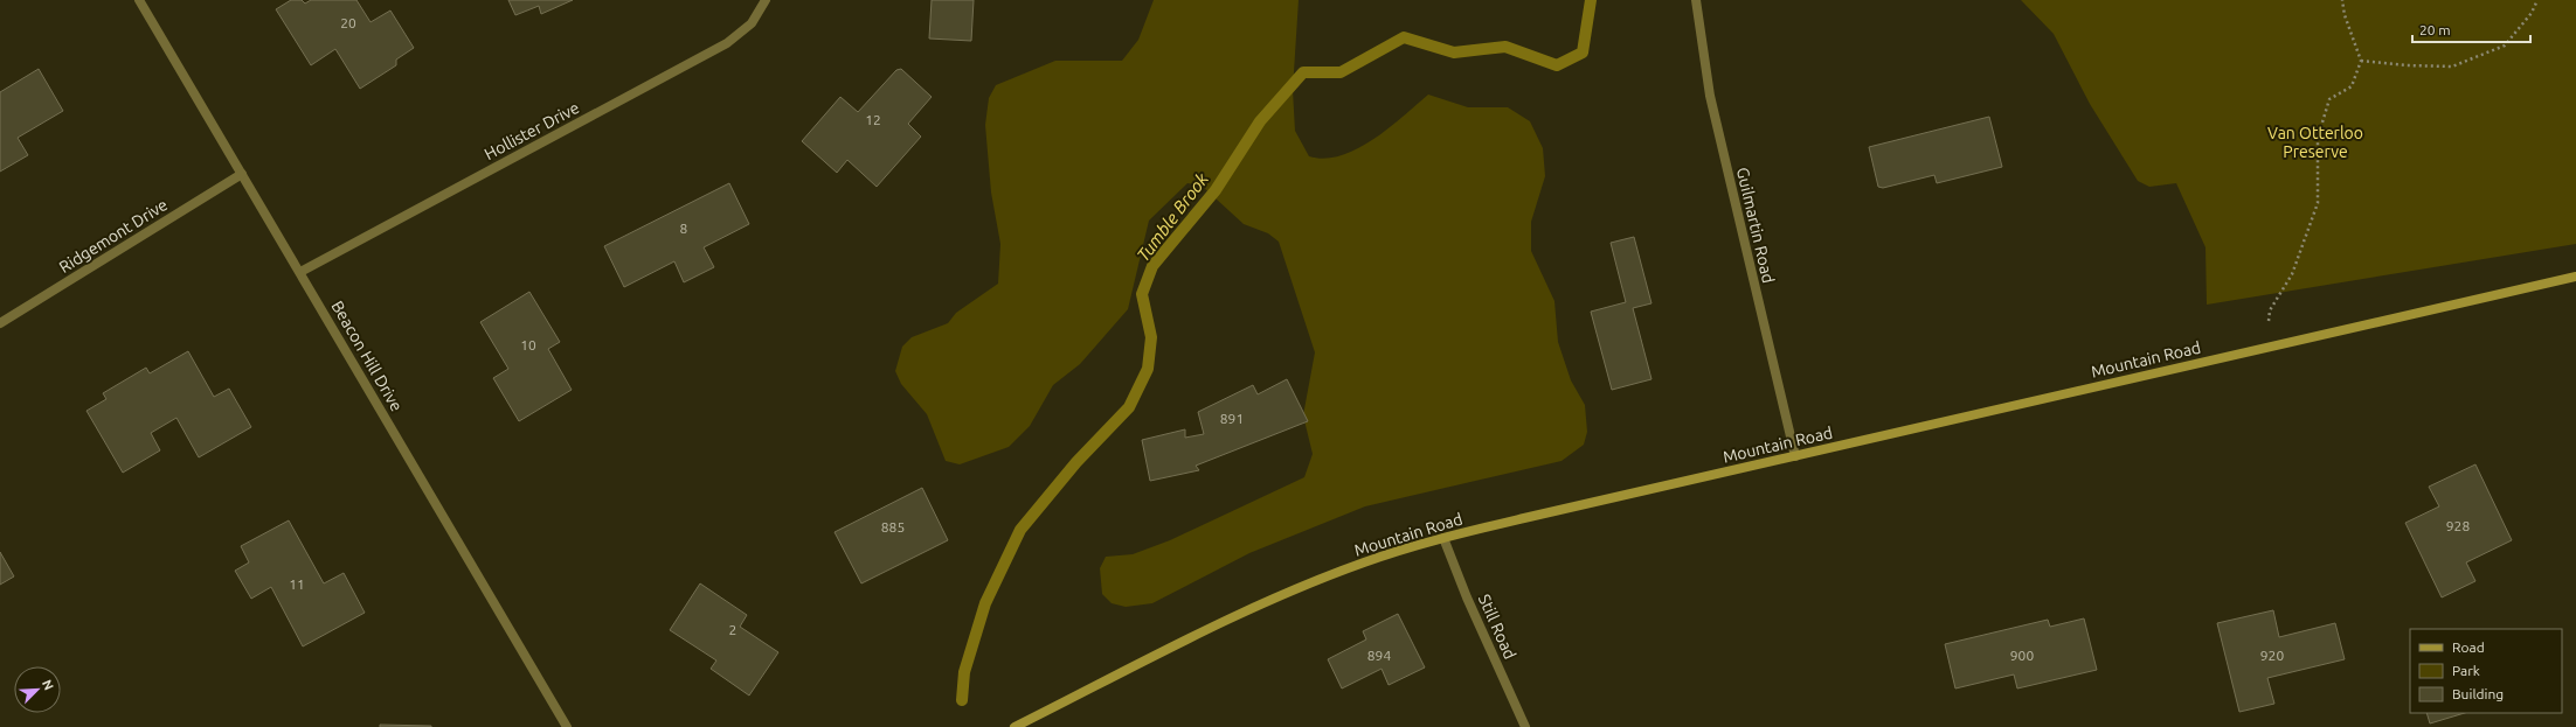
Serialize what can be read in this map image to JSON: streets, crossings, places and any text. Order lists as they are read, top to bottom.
{
  "streets": {
    "main road": ["Mountain Road"],
    "street": [
      "Hollister Drive",
      "Guilmartin Road",
      "Ridgemont Drive",
      "Beacon Hill Drive",
      "Still Road"
    ]
  },
  "crossings": [
    ["Hollister Drive", "Beacon Hill Drive"],
    ["Guilmartin Road", "Mountain Road"],
    ["Ridgemont Drive", "Beacon Hill Drive"],
    ["Mountain Road", "Still Road"]
  ],
  "water": ["Tumble Brook"],
  "parks": ["Van Otterloo Preserve"],
  "house_numbers": [
    "20",
    "12",
    "8",
    "10",
    "891",
    "928",
    "885",
    "11",
    "2",
    "894",
    "900",
    "920"
  ],
  "legend": ["Road", "Park", "Building"],
  "scale_bar": "20 m",
  "north": "top right"
}
